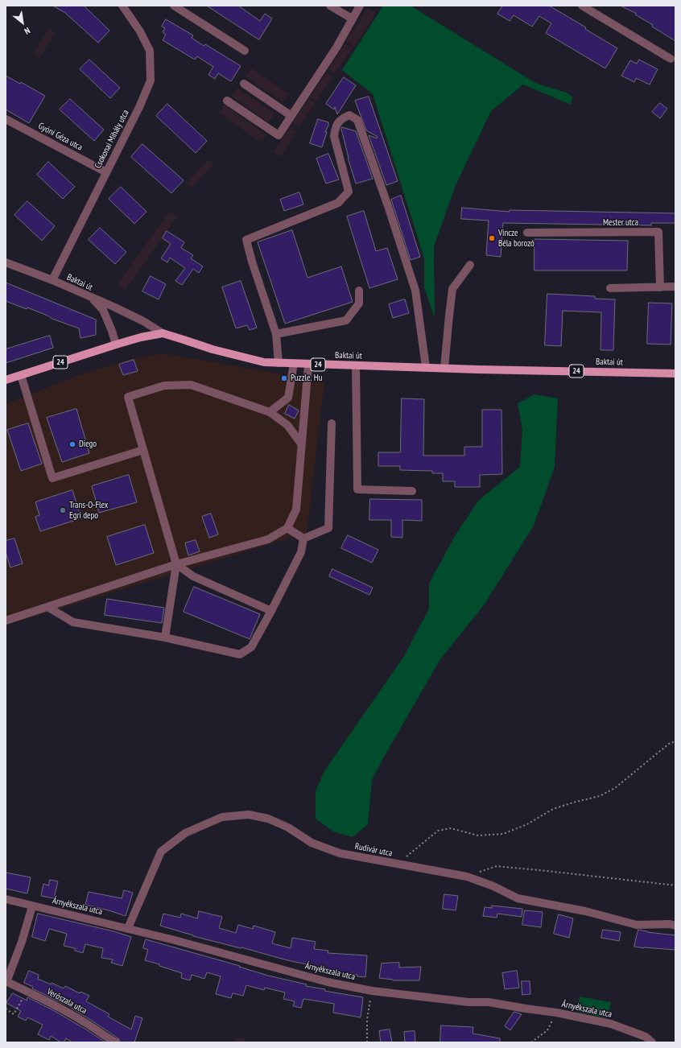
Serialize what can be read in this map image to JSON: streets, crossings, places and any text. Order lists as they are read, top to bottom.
{
  "streets": {
    "main road": ["Baktai út", "24"],
    "street": [
      "Gyóni Géza utca",
      "Csokonai Mihály utca",
      "Mester utca",
      "Rudivár utca",
      "Árnyékszala utca",
      "Verőszala utca"
    ]
  },
  "crossings": [
    ["Gyóni Géza utca", "Csokonai Mihály utca"],
    ["Csokonai Mihály utca", "Baktai út"],
    ["Baktai út", "24"],
    ["Rudivár utca", "Árnyékszala utca"]
  ],
  "places": [
    "Vincze Béla borozó",
    "Puzzle. Hu",
    "Diego",
    "Trans-O-Flex Egri depo"
  ],
  "north": "bottom right"
}
